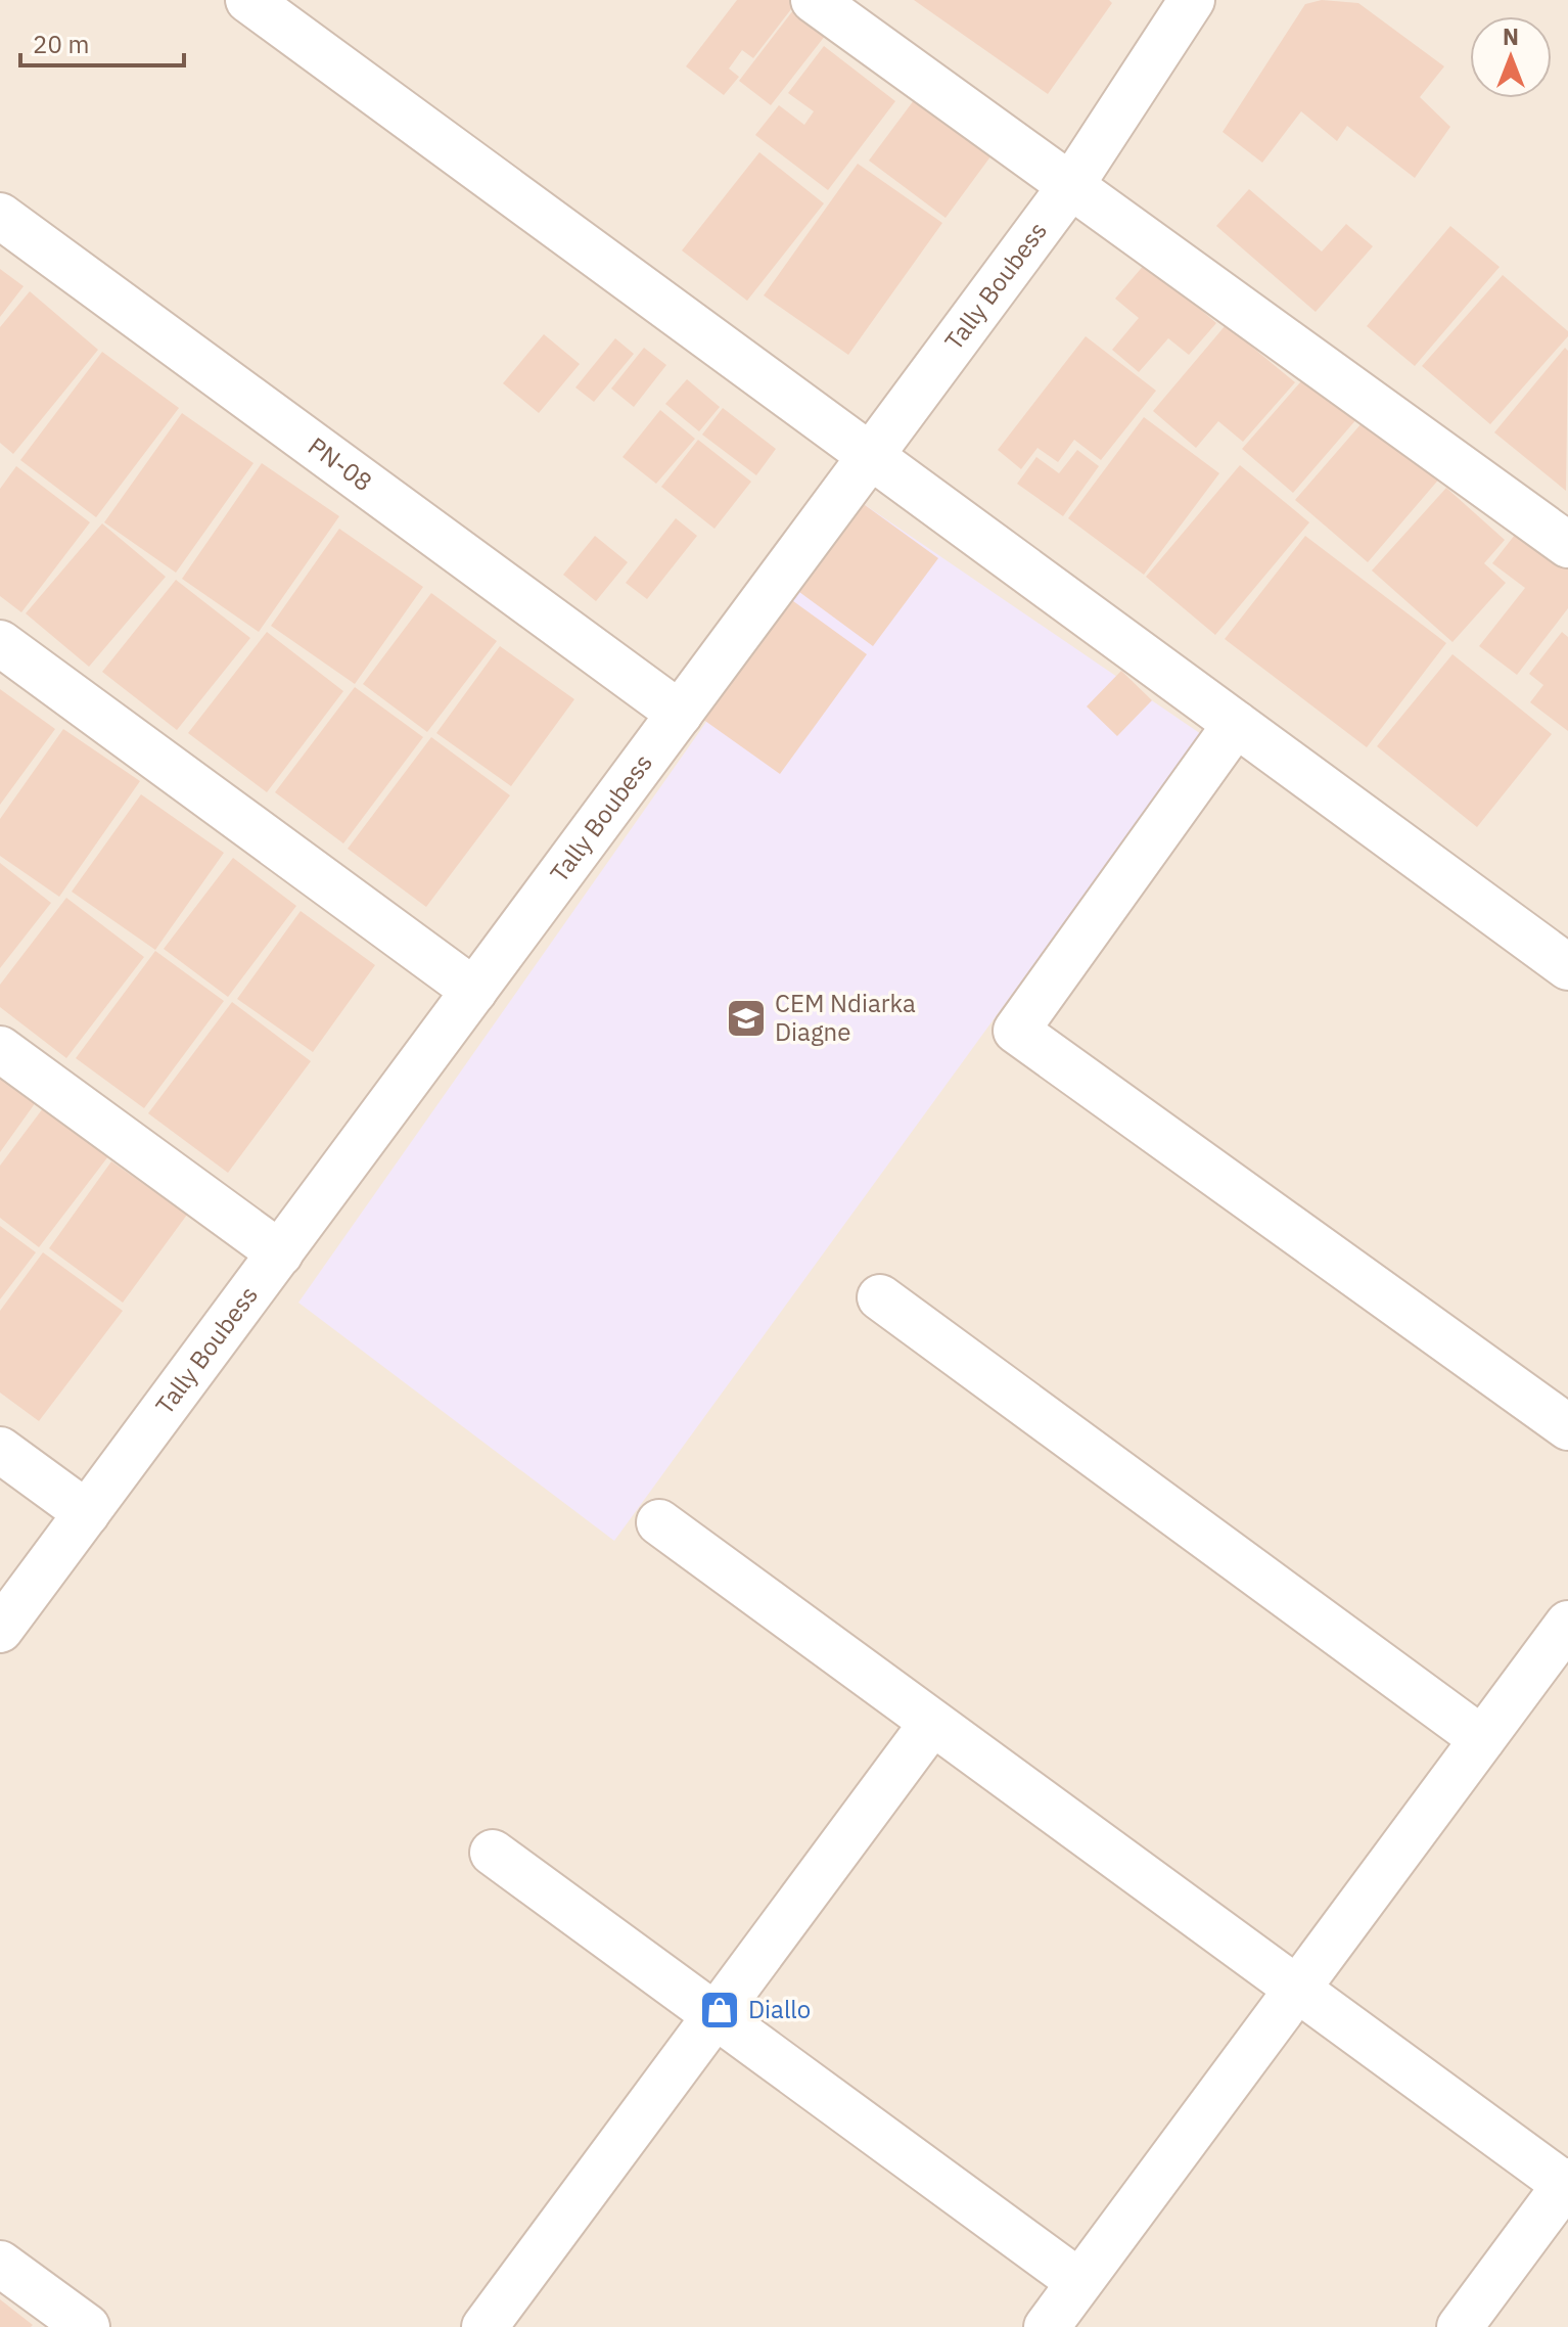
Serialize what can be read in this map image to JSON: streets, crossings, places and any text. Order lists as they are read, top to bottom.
{
  "streets": {
    "street": ["Tally Boubess", "PN-08"]
  },
  "crossings": [
    ["Tally Boubess", "PN-08"]
  ],
  "places": {
    "school or university": ["CEM Ndiarka Diagne"],
    "shop": ["Diallo"]
  },
  "scale_bar": "20 m",
  "north": "top"
}
